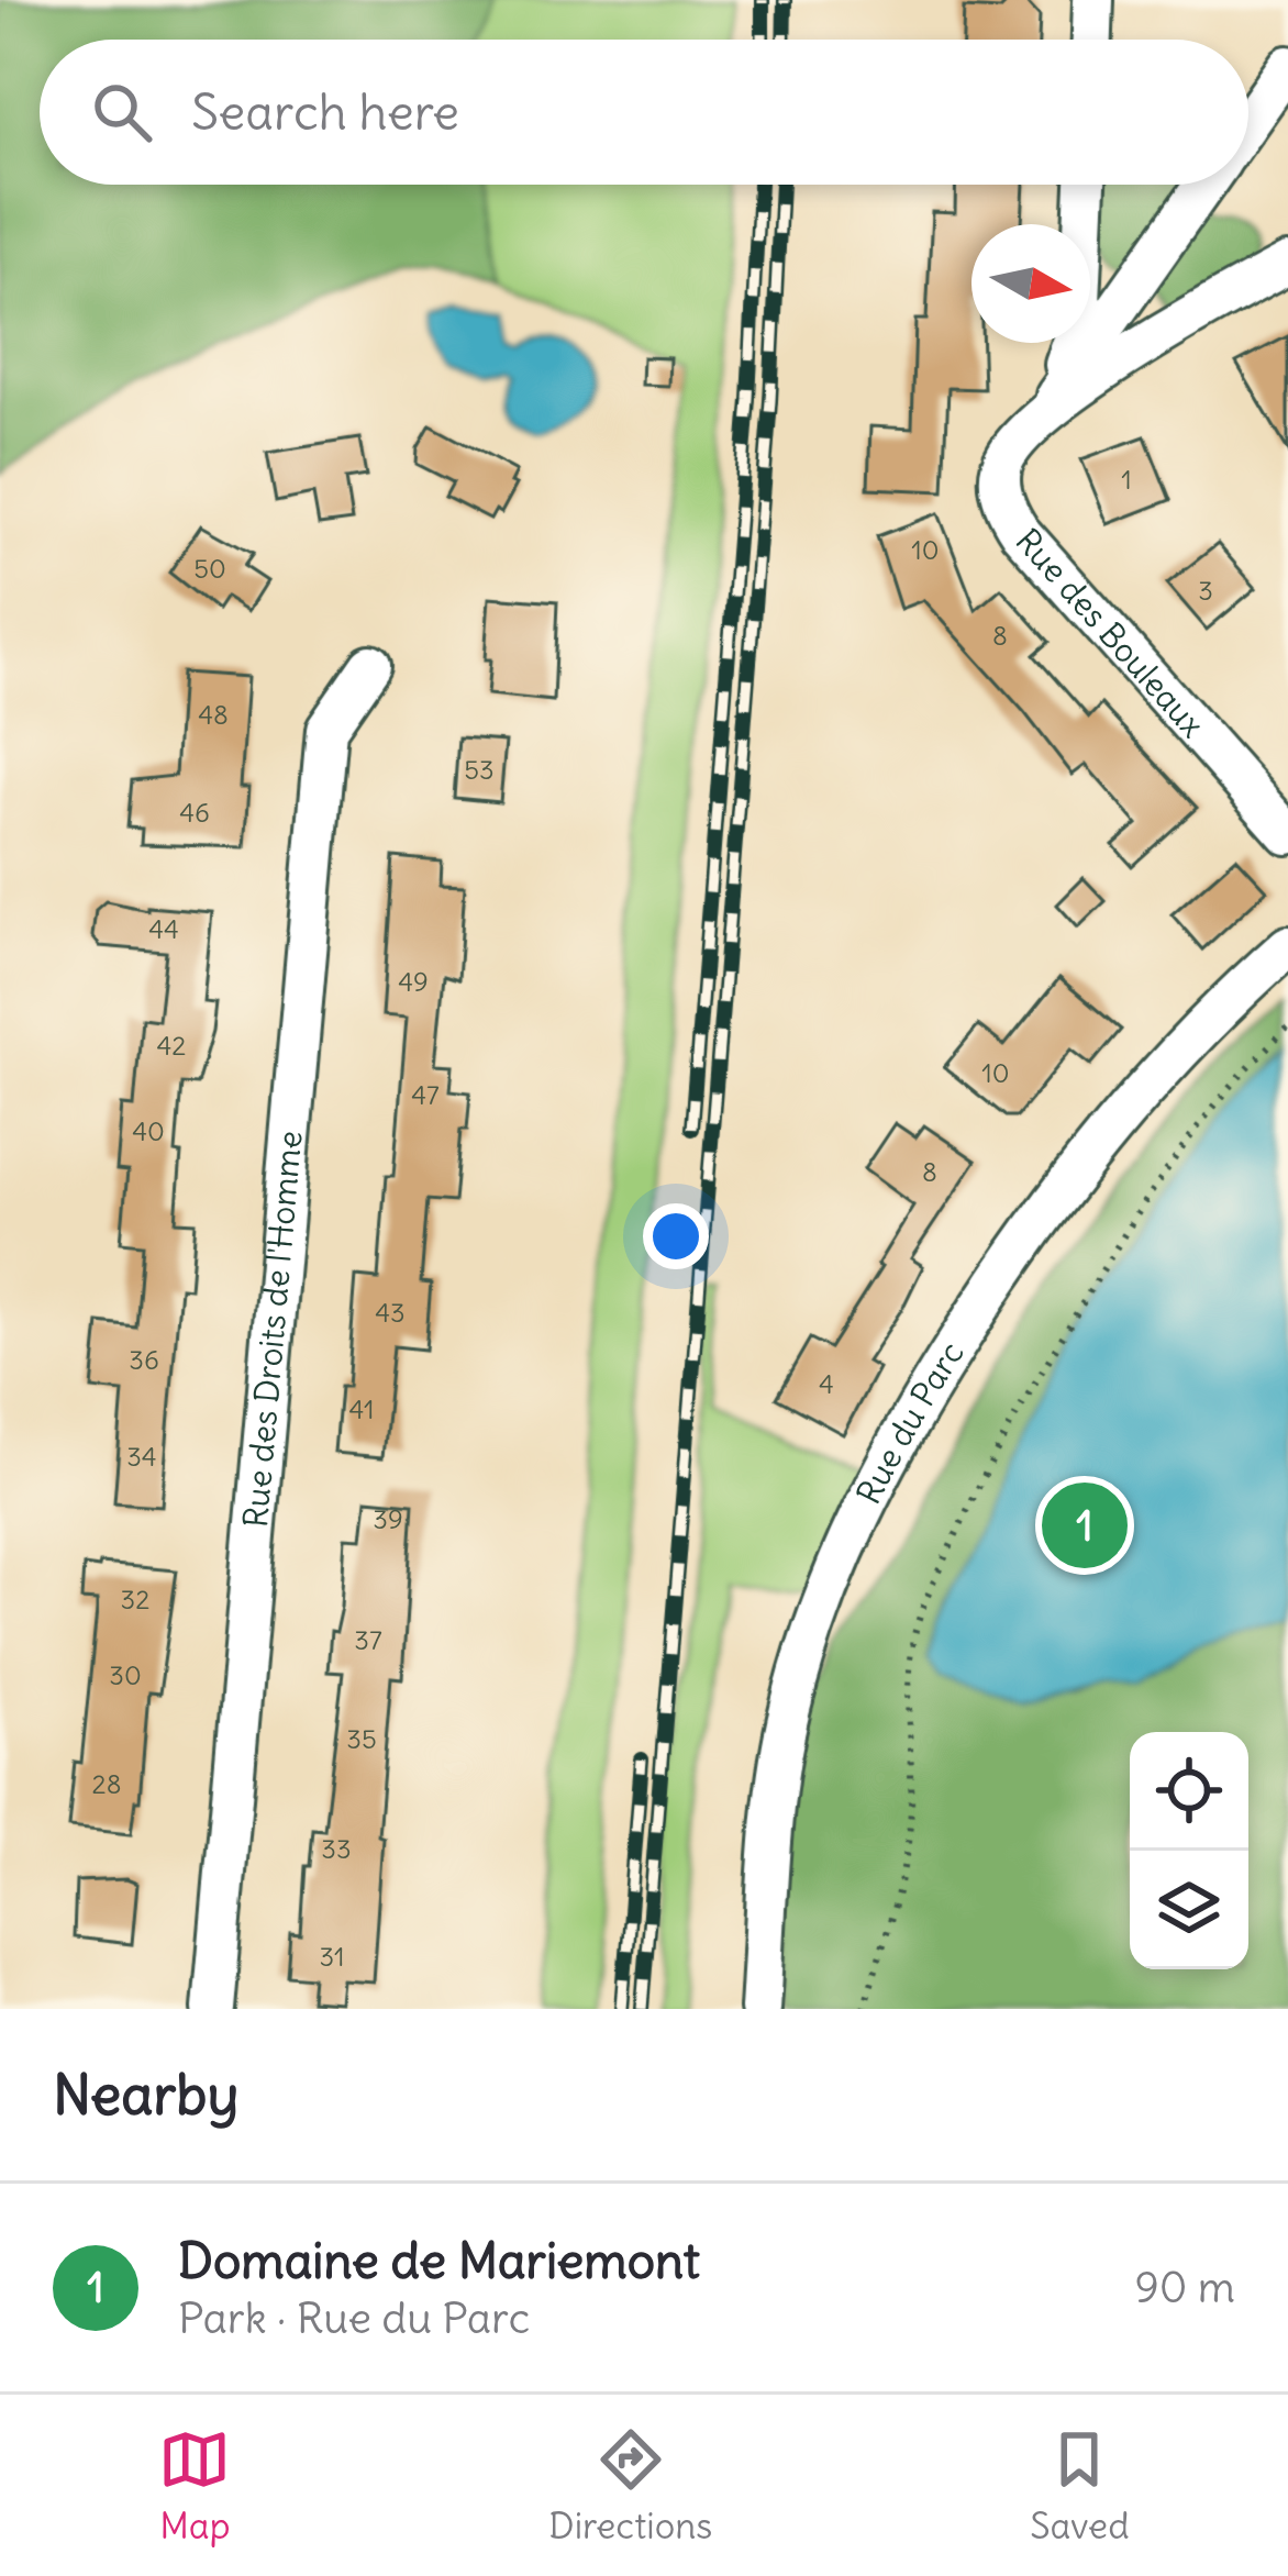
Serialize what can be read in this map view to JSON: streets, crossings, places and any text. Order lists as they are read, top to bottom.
{
  "streets": {
    "street": ["Rue des Bouleaux", "Rue des Droits de l'Homme", "Rue du Parc"]
  },
  "house_numbers": [
    "1",
    "10",
    "50",
    "3",
    "8",
    "48",
    "53",
    "46",
    "44",
    "49",
    "42",
    "10",
    "47",
    "40",
    "8",
    "43",
    "36",
    "4",
    "41",
    "34",
    "39",
    "32",
    "37",
    "30",
    "35",
    "28",
    "33",
    "31"
  ],
  "north": "right",
  "page": {
    "search": "Search here",
    "pins": "1",
    "heading": "Nearby",
    "list": [
      {
        "mark": "1",
        "name": "Domaine de Mariemont",
        "note": "Park · Rue du Parc",
        "value": "90 m"
      }
    ],
    "nav": ["Map", "Directions", "Saved"]
  }
}
